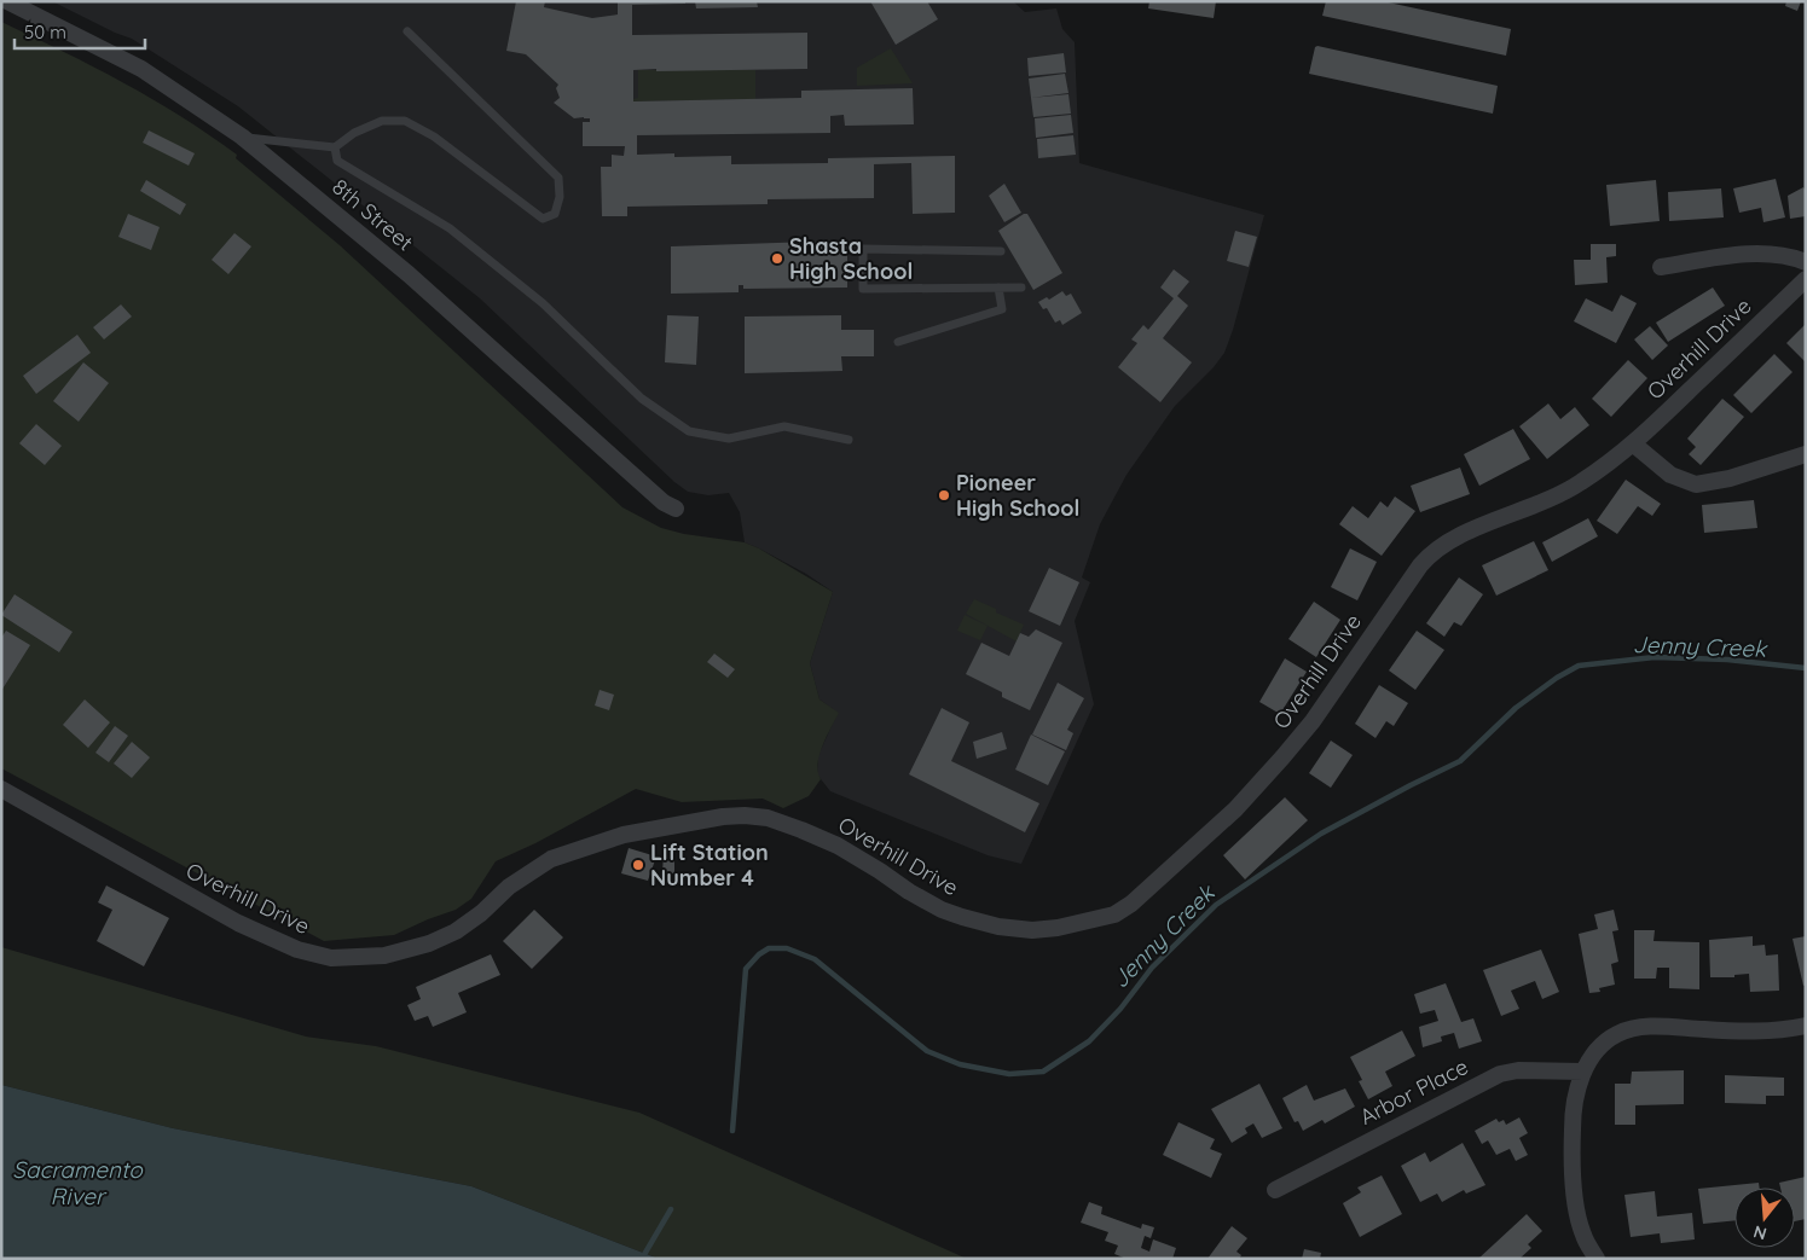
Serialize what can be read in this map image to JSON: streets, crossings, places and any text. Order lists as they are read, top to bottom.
{
  "streets": {
    "street": ["8th Street", "Overhill Drive", "Arbor Place"]
  },
  "water": ["Jenny Creek", "Sacramento River"],
  "places": ["Shasta High School", "Pioneer High School", "Lift Station Number 4"],
  "scale_bar": "50 m",
  "north": "bottom"
}
